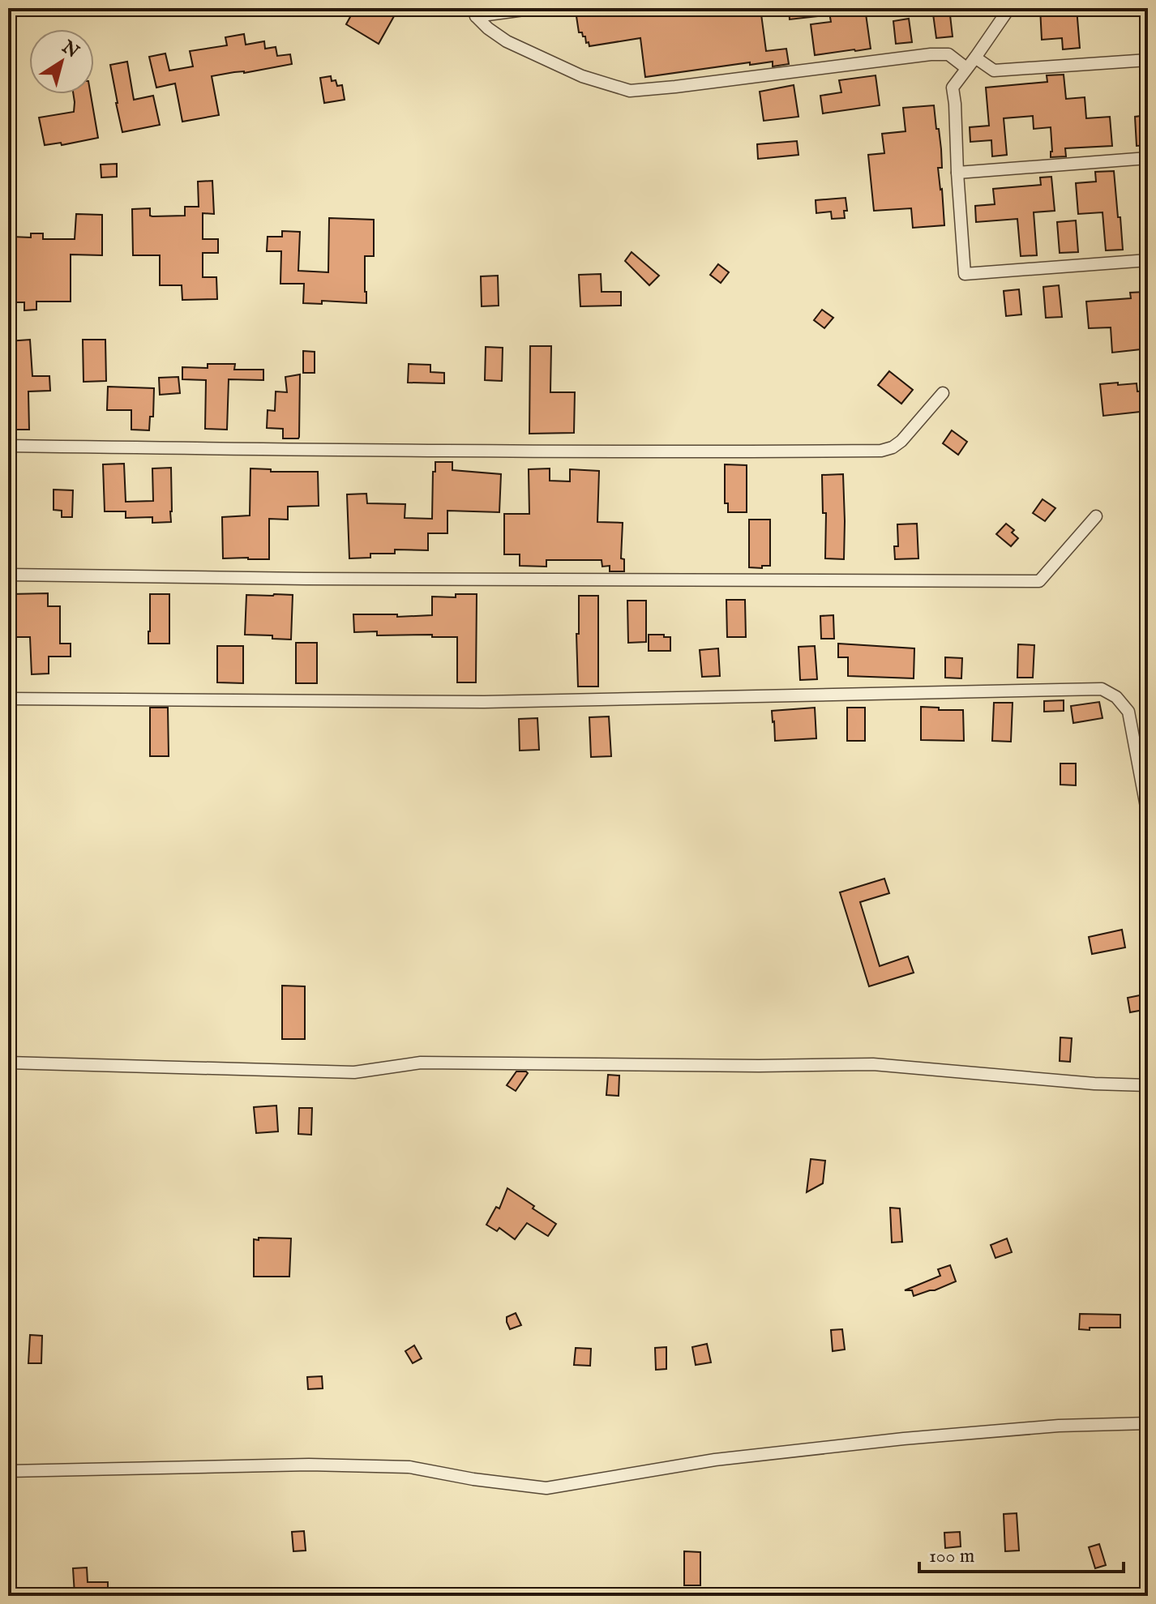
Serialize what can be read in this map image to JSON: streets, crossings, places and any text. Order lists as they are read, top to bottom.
{
  "scale_bar": "100 m",
  "north": "top right"
}
